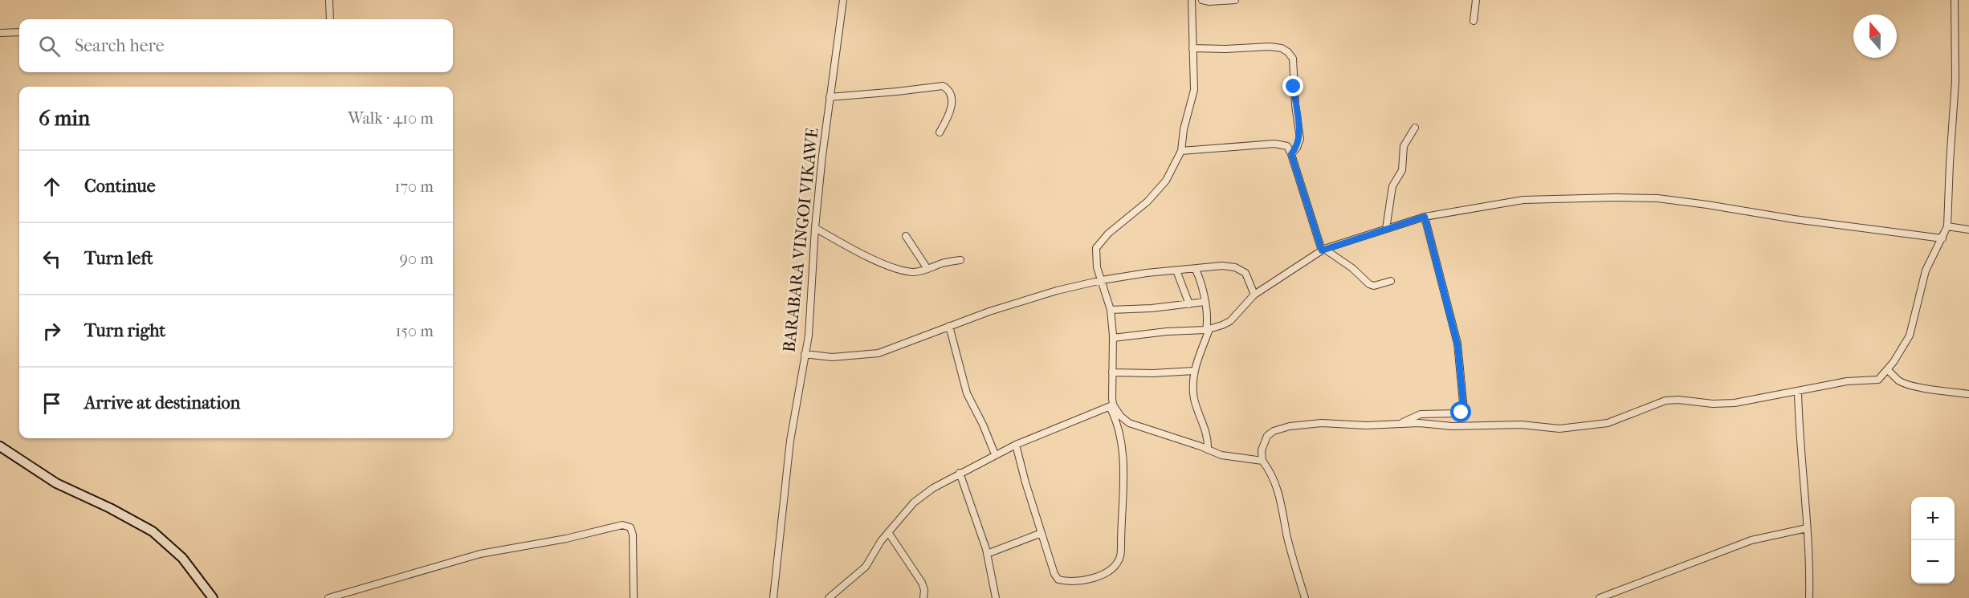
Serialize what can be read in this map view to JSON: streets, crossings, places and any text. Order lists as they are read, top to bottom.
{
  "streets": {
    "street": ["BARABARA VINGOI VIKAWE"]
  },
  "north": "top",
  "page": {
    "search": "Search here",
    "heading": ["6 min", "Walk · 410 m"],
    "list": [
      ["Continue", "170 m"],
      ["Turn left", "90 m"],
      ["Turn right", "150 m"],
      "Arrive at destination"
    ],
    "map_buttons": ["+", "−"]
  }
}
